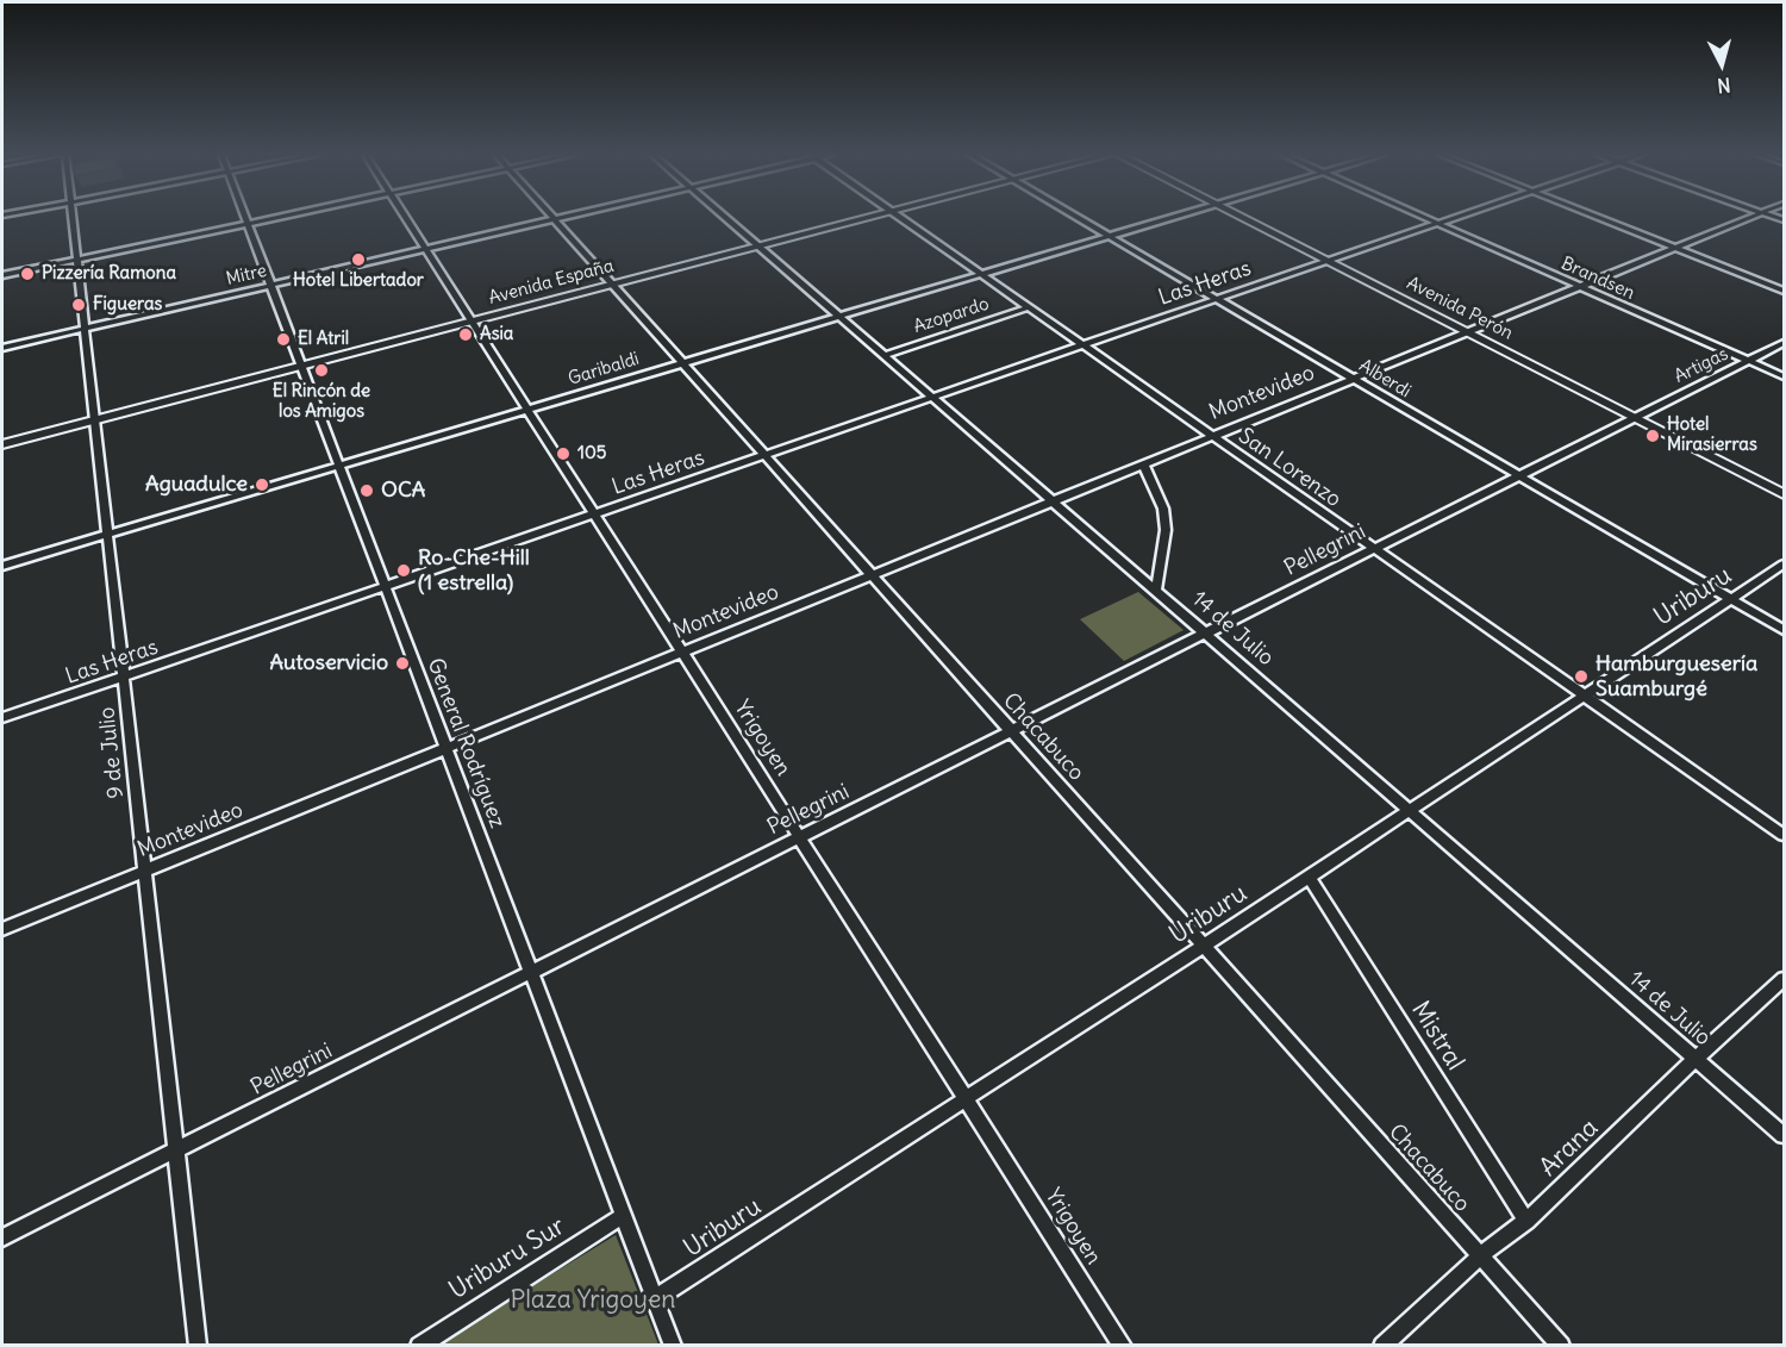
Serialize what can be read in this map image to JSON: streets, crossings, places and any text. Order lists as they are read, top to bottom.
{
  "streets": {
    "main road": ["Avenida España", "Avenida Perón"],
    "street": [
      "Mitre",
      "Brandsen",
      "Las Heras",
      "Azopardo",
      "Artigas",
      "Garibaldi",
      "Alberdi",
      "Montevideo",
      "San Lorenzo",
      "Pellegrini",
      "Uriburu",
      "14 de Julio",
      "Chacabuco",
      "Yrigoyen",
      "General Rodríguez",
      "9 de Julio",
      "Mistral",
      "Arana",
      "Uriburu Sur"
    ]
  },
  "crossings": [
    ["Mitre", "Chacabuco"],
    ["Mitre", "Yrigoyen"],
    ["Mitre", "General Rodríguez"],
    ["Mitre", "9 de Julio"],
    ["Brandsen", "Las Heras"],
    ["Brandsen", "Artigas"],
    ["Brandsen", "Montevideo"],
    ["Avenida España", "14 de Julio"],
    ["Avenida España", "Chacabuco"],
    ["Avenida España", "Yrigoyen"],
    ["Avenida España", "General Rodríguez"],
    ["Avenida España", "9 de Julio"],
    ["Las Heras", "Avenida Perón"],
    ["Las Heras", "Alberdi"],
    ["Las Heras", "San Lorenzo"],
    ["Las Heras", "14 de Julio"],
    ["Las Heras", "Chacabuco"],
    ["Las Heras", "Yrigoyen"],
    ["Las Heras", "General Rodríguez"],
    ["Las Heras", "9 de Julio"],
    ["Avenida Perón", "Artigas"],
    ["Avenida Perón", "Montevideo"],
    ["Avenida Perón", "Pellegrini"],
    ["Azopardo", "San Lorenzo"],
    ["Azopardo", "14 de Julio"],
    ["Artigas", "Pellegrini"],
    ["Garibaldi", "Alberdi"],
    ["Garibaldi", "San Lorenzo"],
    ["Garibaldi", "14 de Julio"],
    ["Garibaldi", "Chacabuco"],
    ["Garibaldi", "Yrigoyen"],
    ["Garibaldi", "General Rodríguez"],
    ["Garibaldi", "9 de Julio"],
    ["Alberdi", "Montevideo"],
    ["Alberdi", "Pellegrini"],
    ["Alberdi", "Uriburu"],
    ["Montevideo", "San Lorenzo"],
    ["Montevideo", "14 de Julio"],
    ["Montevideo", "Chacabuco"],
    ["Montevideo", "Yrigoyen"],
    ["Montevideo", "General Rodríguez"],
    ["Montevideo", "9 de Julio"],
    ["San Lorenzo", "Pellegrini"],
    ["San Lorenzo", "Uriburu"],
    ["Pellegrini", "14 de Julio"],
    ["Pellegrini", "Chacabuco"],
    ["Pellegrini", "Yrigoyen"],
    ["Pellegrini", "General Rodríguez"],
    ["Pellegrini", "9 de Julio"],
    ["Uriburu", "14 de Julio"],
    ["Uriburu", "Chacabuco"],
    ["Uriburu", "Yrigoyen"],
    ["Uriburu", "General Rodríguez"],
    ["Uriburu", "Mistral"],
    ["14 de Julio", "Arana"],
    ["Chacabuco", "Arana"],
    ["General Rodríguez", "Uriburu Sur"],
    ["Mistral", "Arana"]
  ],
  "parks": ["Plaza Yrigoyen"],
  "places": [
    "Hotel Libertador",
    "Pizzería Ramona",
    "Figueras",
    "Asia",
    "El Atril",
    "El Rincón de los Amigos",
    "Hotel Mirasierras",
    "105",
    "Aguadulce",
    "OCA",
    "Ro-Che-Hill (1 estrella)",
    "Autoservicio",
    "Hamburguesería Suamburgé"
  ],
  "north": "bottom"
}
